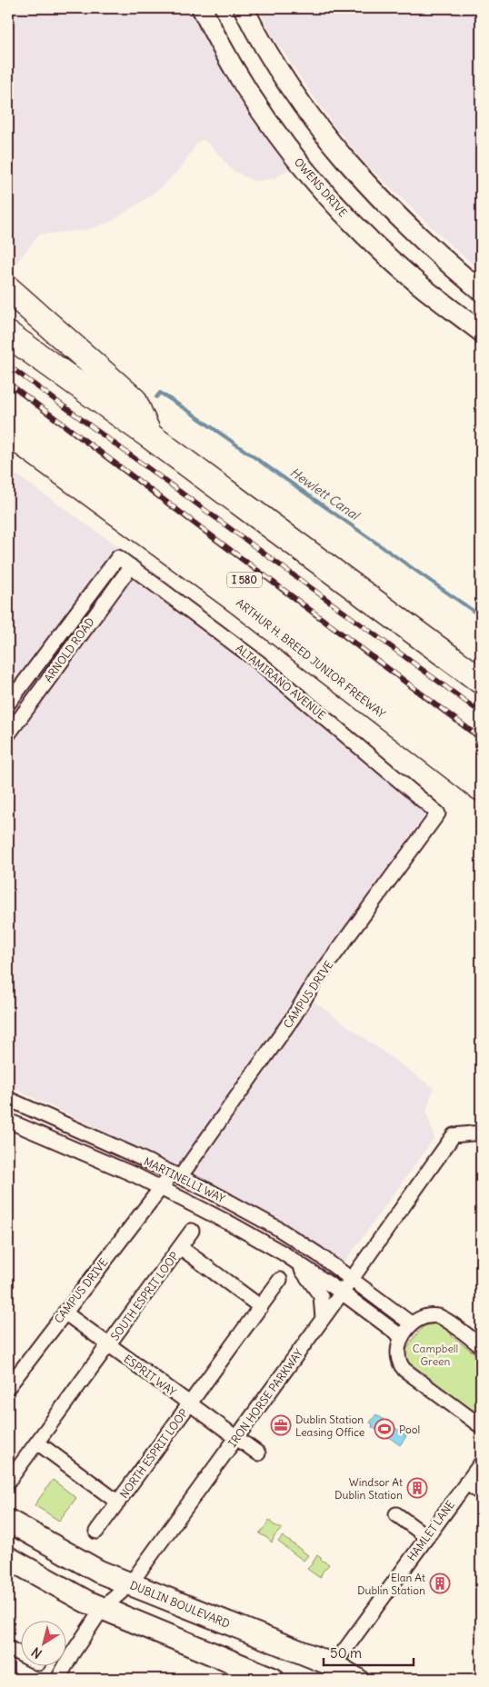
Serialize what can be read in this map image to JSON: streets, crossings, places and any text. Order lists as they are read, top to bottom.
{
  "streets": {
    "highway": ["I 580", "ARTHUR H. BREED JUNIOR FREEWAY"],
    "main road": ["DUBLIN BOULEVARD"],
    "street": [
      "OWENS DRIVE",
      "ARNOLD ROAD",
      "ALTAMIRANO AVENUE",
      "CAMPUS DRIVE",
      "MARTINELLI WAY",
      "SOUTH ESPRIT LOOP",
      "ESPRIT WAY",
      "IRON HORSE PARKWAY",
      "NORTH ESPRIT LOOP",
      "HAMLET LANE"
    ]
  },
  "crossings": [
    ["ARNOLD ROAD", "ALTAMIRANO AVENUE"],
    ["ALTAMIRANO AVENUE", "CAMPUS DRIVE"],
    ["CAMPUS DRIVE", "MARTINELLI WAY"],
    ["CAMPUS DRIVE", "ESPRIT WAY"],
    ["MARTINELLI WAY", "IRON HORSE PARKWAY"],
    ["SOUTH ESPRIT LOOP", "ESPRIT WAY"],
    ["ESPRIT WAY", "IRON HORSE PARKWAY"],
    ["ESPRIT WAY", "NORTH ESPRIT LOOP"],
    ["IRON HORSE PARKWAY", "DUBLIN BOULEVARD"],
    ["HAMLET LANE", "DUBLIN BOULEVARD"]
  ],
  "water": ["Hewlett Canal"],
  "parks": ["Campbell Green"],
  "places": {
    "office": ["Dublin Station Leasing Office"],
    "sports": ["Pool"],
    "building": ["Windsor At Dublin Station", "Elan At Dublin Station"]
  },
  "scale_bar": "50 m",
  "north": "bottom left"
}
